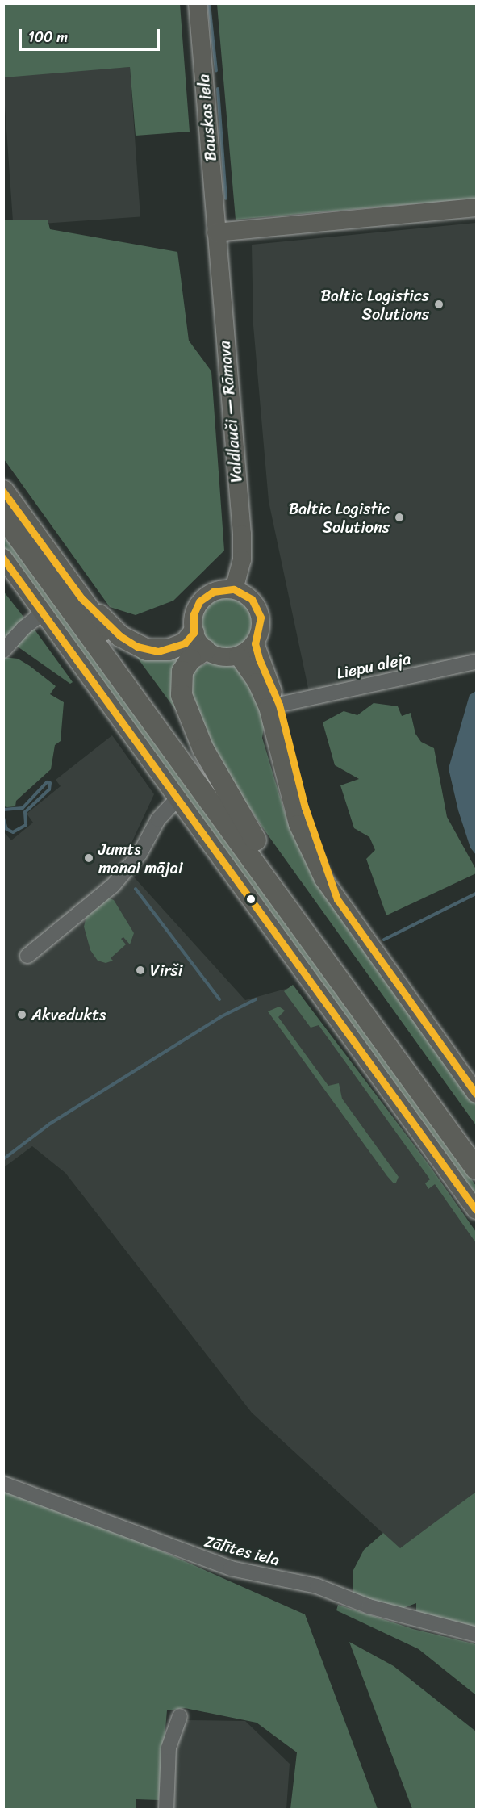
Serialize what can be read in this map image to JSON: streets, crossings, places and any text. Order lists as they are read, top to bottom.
{
  "streets": {
    "main road": ["Bauskas iela", "Valdlauči — Rāmava"],
    "street": ["Liepu aleja", "Zālītes iela"]
  },
  "crossings": [
    ["Bauskas iela", "Valdlauči — Rāmava"]
  ],
  "places": [
    "Baltic Logistics Solutions",
    "Baltic Logistic Solutions",
    "Jumts manai mājai",
    "Virši",
    "Akvedukts"
  ],
  "scale_bar": "100 m"
}
